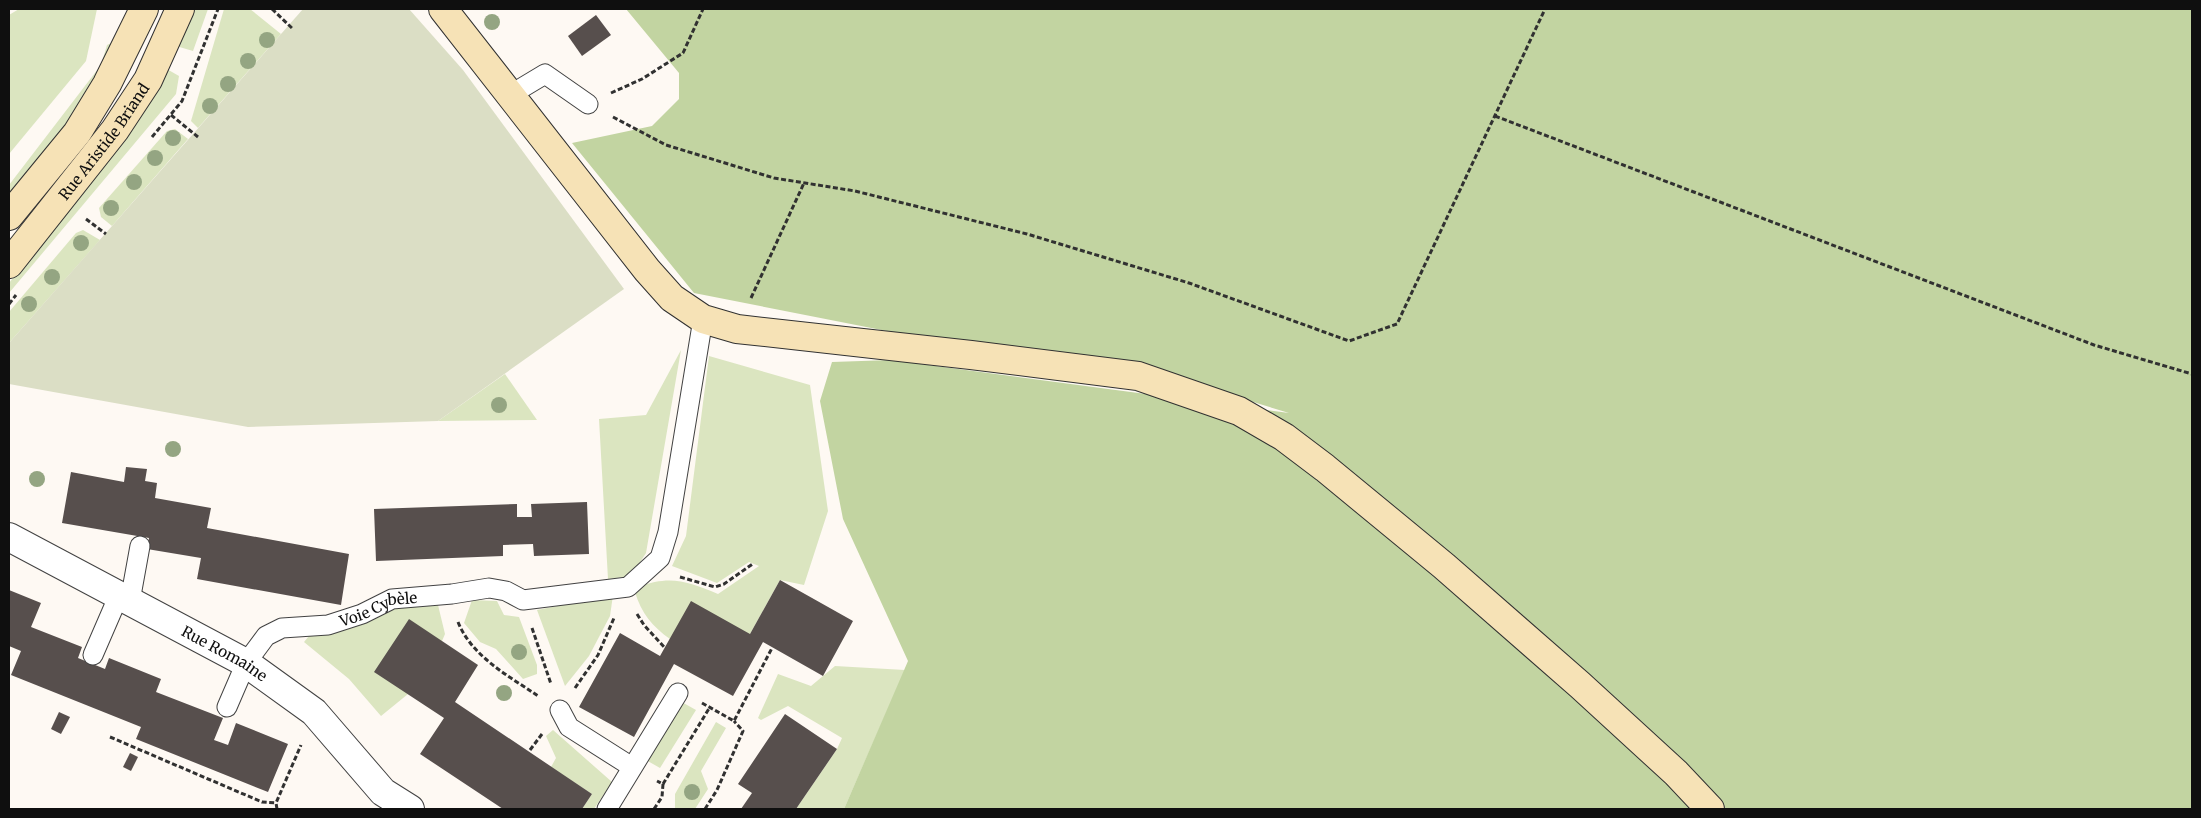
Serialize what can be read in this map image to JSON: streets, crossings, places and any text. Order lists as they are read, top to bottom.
{
  "streets": {
    "street": ["Rue Aristide Briand", "Rue Romaine"],
    "lane": ["Voie Cybèle"]
  },
  "crossings": [
    ["Voie Cybèle", "Rue Romaine"]
  ]
}
